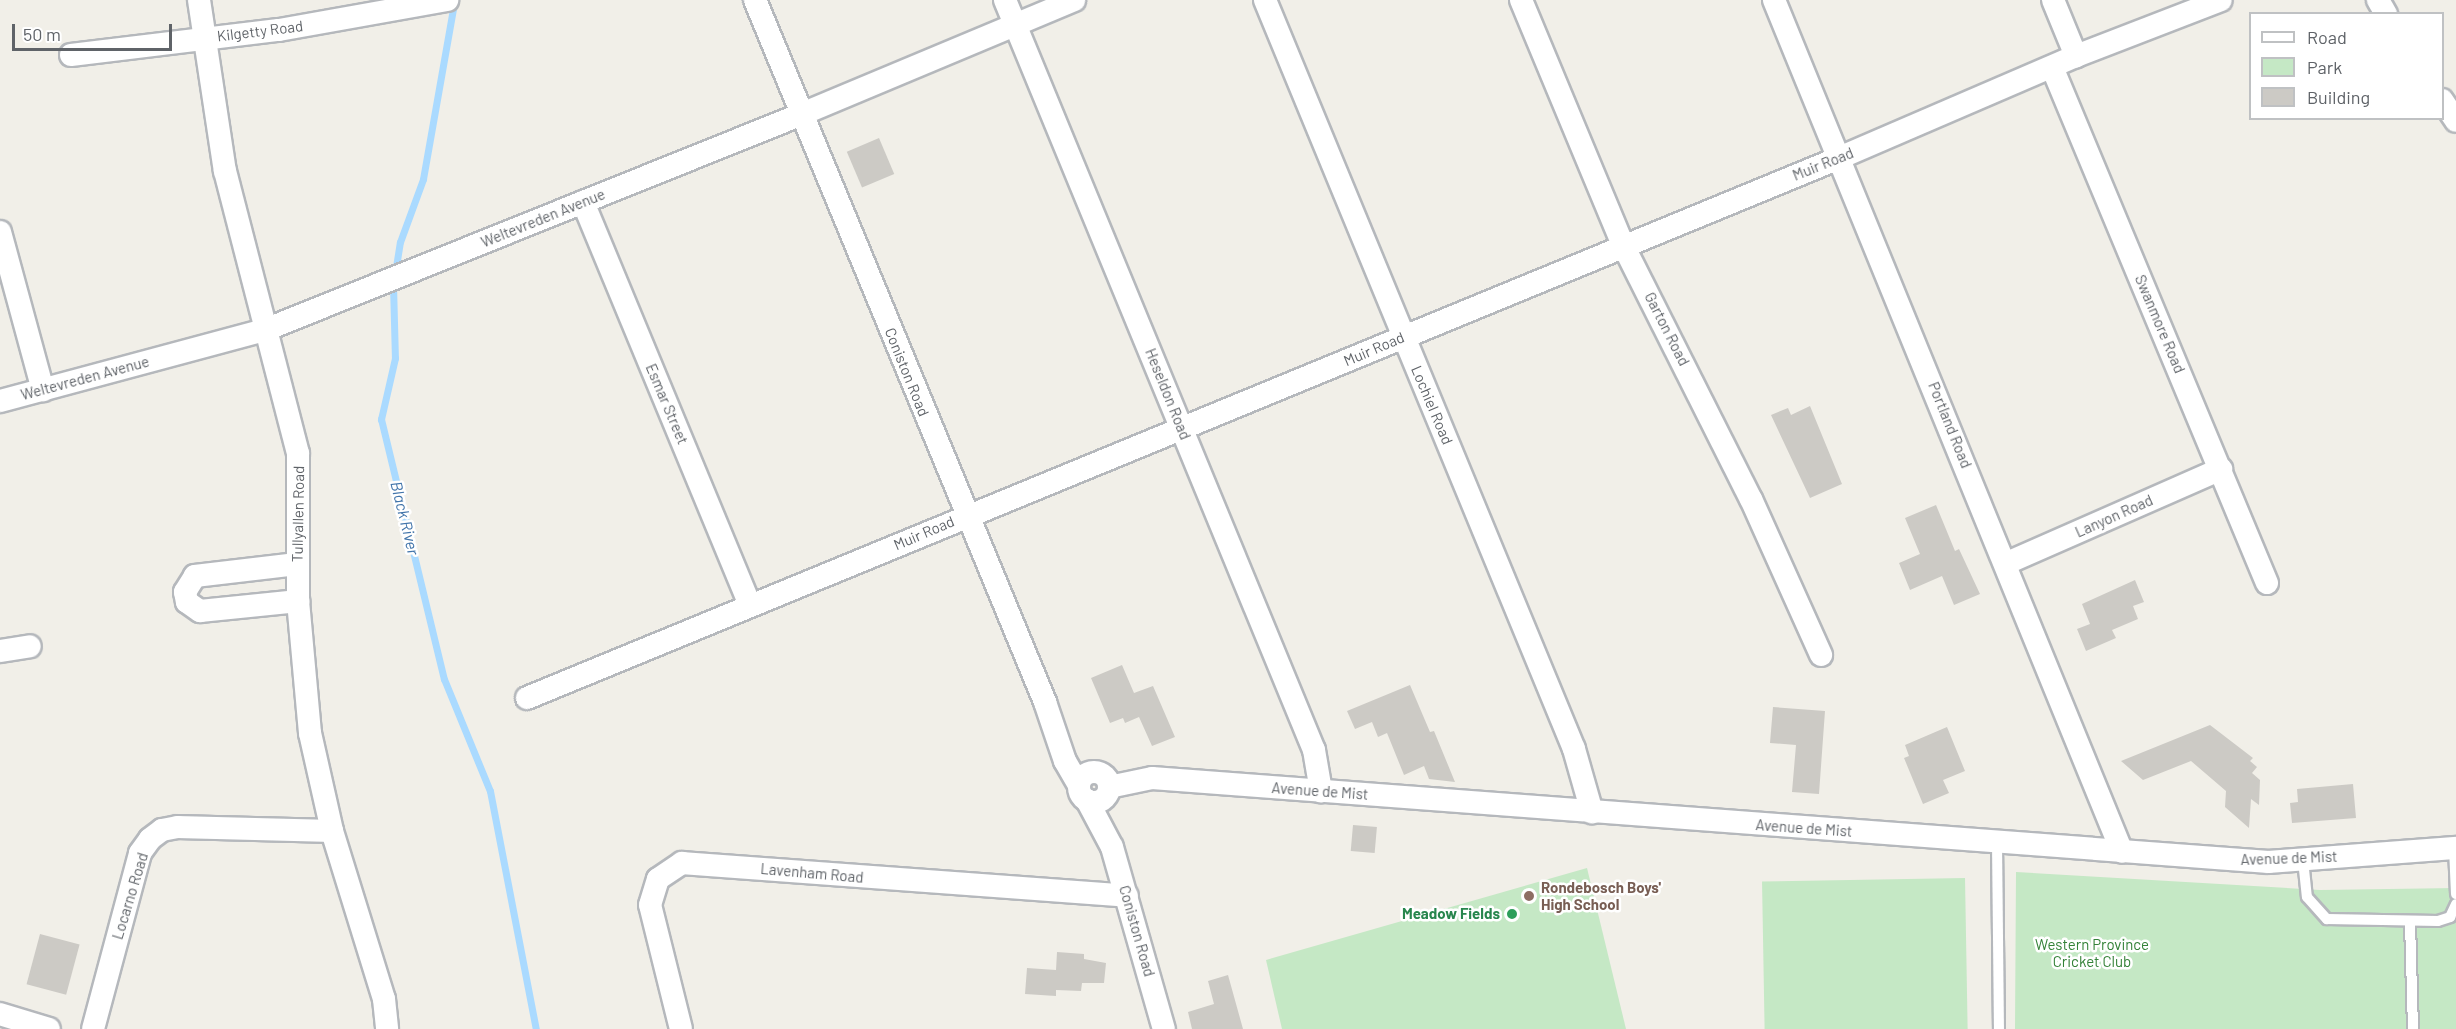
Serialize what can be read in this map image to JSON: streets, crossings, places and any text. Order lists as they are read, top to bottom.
{
  "streets": {
    "street": [
      "Kilgetty Road",
      "Muir Road",
      "Weltevreden Avenue",
      "Swanmore Road",
      "Garton Road",
      "Coniston Road",
      "Heseldon Road",
      "Esmar Street",
      "Lochiel Road",
      "Portland Road",
      "Tullyallen Road",
      "Lanyon Road",
      "Avenue de Mist",
      "Lavenham Road",
      "Locarno Road"
    ]
  },
  "crossings": [
    ["Kilgetty Road", "Tullyallen Road"],
    ["Muir Road", "Swanmore Road"],
    ["Muir Road", "Garton Road"],
    ["Muir Road", "Coniston Road"],
    ["Muir Road", "Heseldon Road"],
    ["Muir Road", "Esmar Street"],
    ["Muir Road", "Lochiel Road"],
    ["Muir Road", "Portland Road"],
    ["Weltevreden Avenue", "Coniston Road"],
    ["Weltevreden Avenue", "Heseldon Road"],
    ["Weltevreden Avenue", "Esmar Street"],
    ["Weltevreden Avenue", "Tullyallen Road"],
    ["Swanmore Road", "Lanyon Road"],
    ["Coniston Road", "Avenue de Mist"],
    ["Coniston Road", "Lavenham Road"],
    ["Heseldon Road", "Avenue de Mist"],
    ["Lochiel Road", "Avenue de Mist"],
    ["Portland Road", "Lanyon Road"],
    ["Portland Road", "Avenue de Mist"],
    ["Tullyallen Road", "Locarno Road"]
  ],
  "water": ["Black River"],
  "parks": ["Western Province Cricket Club"],
  "places": ["Rondebosch Boys' High School", "Meadow Fields"],
  "legend": ["Road", "Park", "Building"],
  "scale_bar": "50 m"
}
